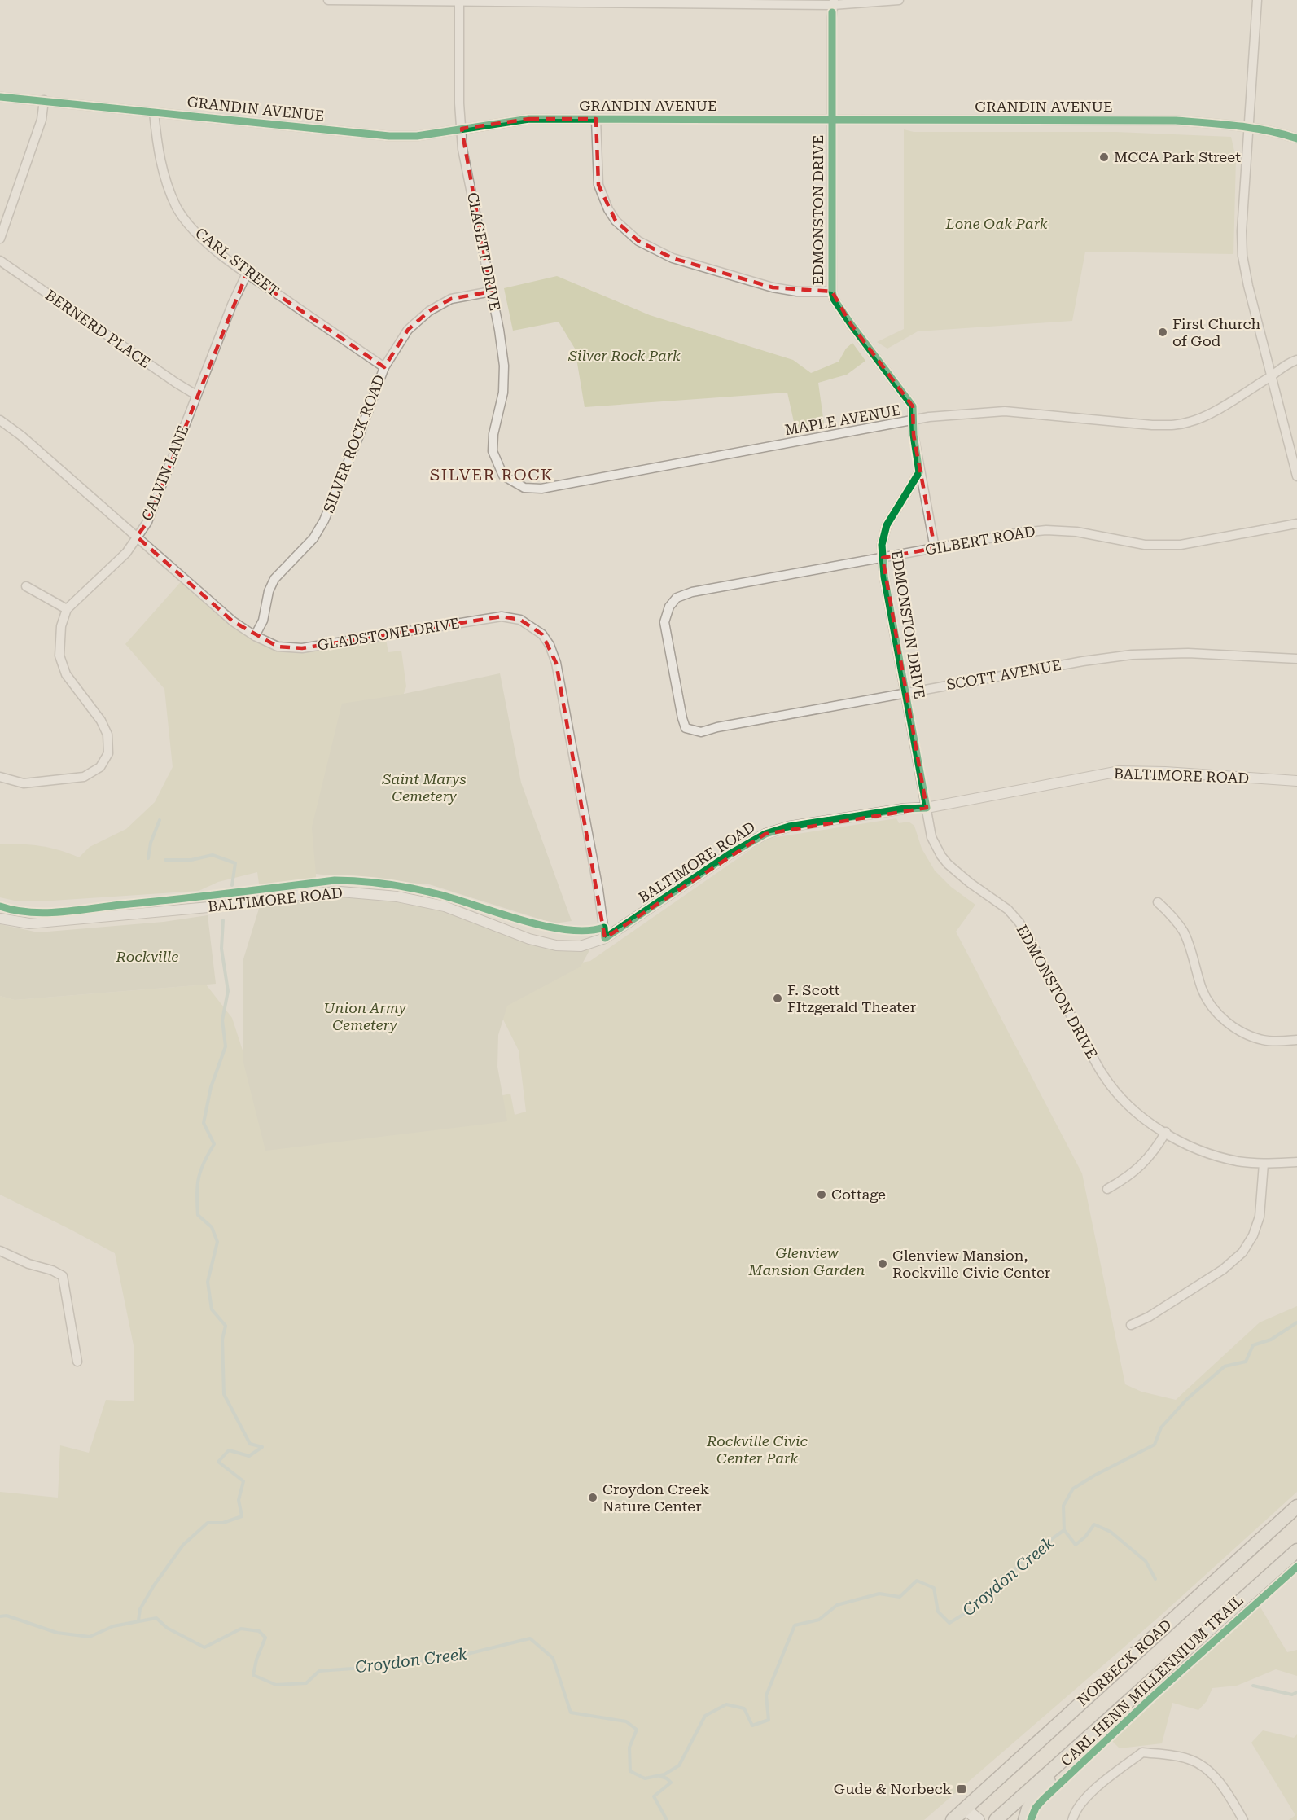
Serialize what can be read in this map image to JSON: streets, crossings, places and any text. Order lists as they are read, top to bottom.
{
  "streets": {
    "main road": ["NORBECK ROAD"],
    "street": [
      "GRANDIN AVENUE",
      "EDMONSTON DRIVE",
      "CLAGETT DRIVE",
      "CARL STREET",
      "BERNERD PLACE",
      "MAPLE AVENUE",
      "SILVER ROCK ROAD",
      "CALVIN LANE",
      "GILBERT ROAD",
      "GLADSTONE DRIVE",
      "SCOTT AVENUE",
      "BALTIMORE ROAD"
    ],
    "cycle path": ["CARL HENN MILLENNIUM TRAIL"]
  },
  "crossings": [
    ["GRANDIN AVENUE", "EDMONSTON DRIVE"],
    ["GRANDIN AVENUE", "CLAGETT DRIVE"],
    ["GRANDIN AVENUE", "CARL STREET"],
    ["EDMONSTON DRIVE", "MAPLE AVENUE"],
    ["EDMONSTON DRIVE", "GILBERT ROAD"],
    ["EDMONSTON DRIVE", "SCOTT AVENUE"],
    ["EDMONSTON DRIVE", "BALTIMORE ROAD"],
    ["CLAGETT DRIVE", "MAPLE AVENUE"],
    ["CLAGETT DRIVE", "SILVER ROCK ROAD"],
    ["CARL STREET", "SILVER ROCK ROAD"],
    ["CARL STREET", "CALVIN LANE"],
    ["BERNERD PLACE", "CALVIN LANE"],
    ["SILVER ROCK ROAD", "GLADSTONE DRIVE"],
    ["CALVIN LANE", "GLADSTONE DRIVE"],
    ["GILBERT ROAD", "SCOTT AVENUE"],
    ["GLADSTONE DRIVE", "BALTIMORE ROAD"]
  ],
  "districts": ["SILVER ROCK"],
  "water": ["Croydon Creek"],
  "parks": [
    "Lone Oak Park",
    "Silver Rock Park",
    "Saint Marys Cemetery",
    "Rockville",
    "Union Army Cemetery",
    "Glenview Mansion Garden",
    "Rockville Civic Center Park"
  ],
  "places": {
    "other": [
      "MCCA Park Street",
      "First Church of God",
      "F. Scott FItzgerald Theater",
      "Cottage",
      "Glenview Mansion, Rockville Civic Center",
      "Croydon Creek Nature Center"
    ],
    "transit": ["Gude & Norbeck"]
  }
}
